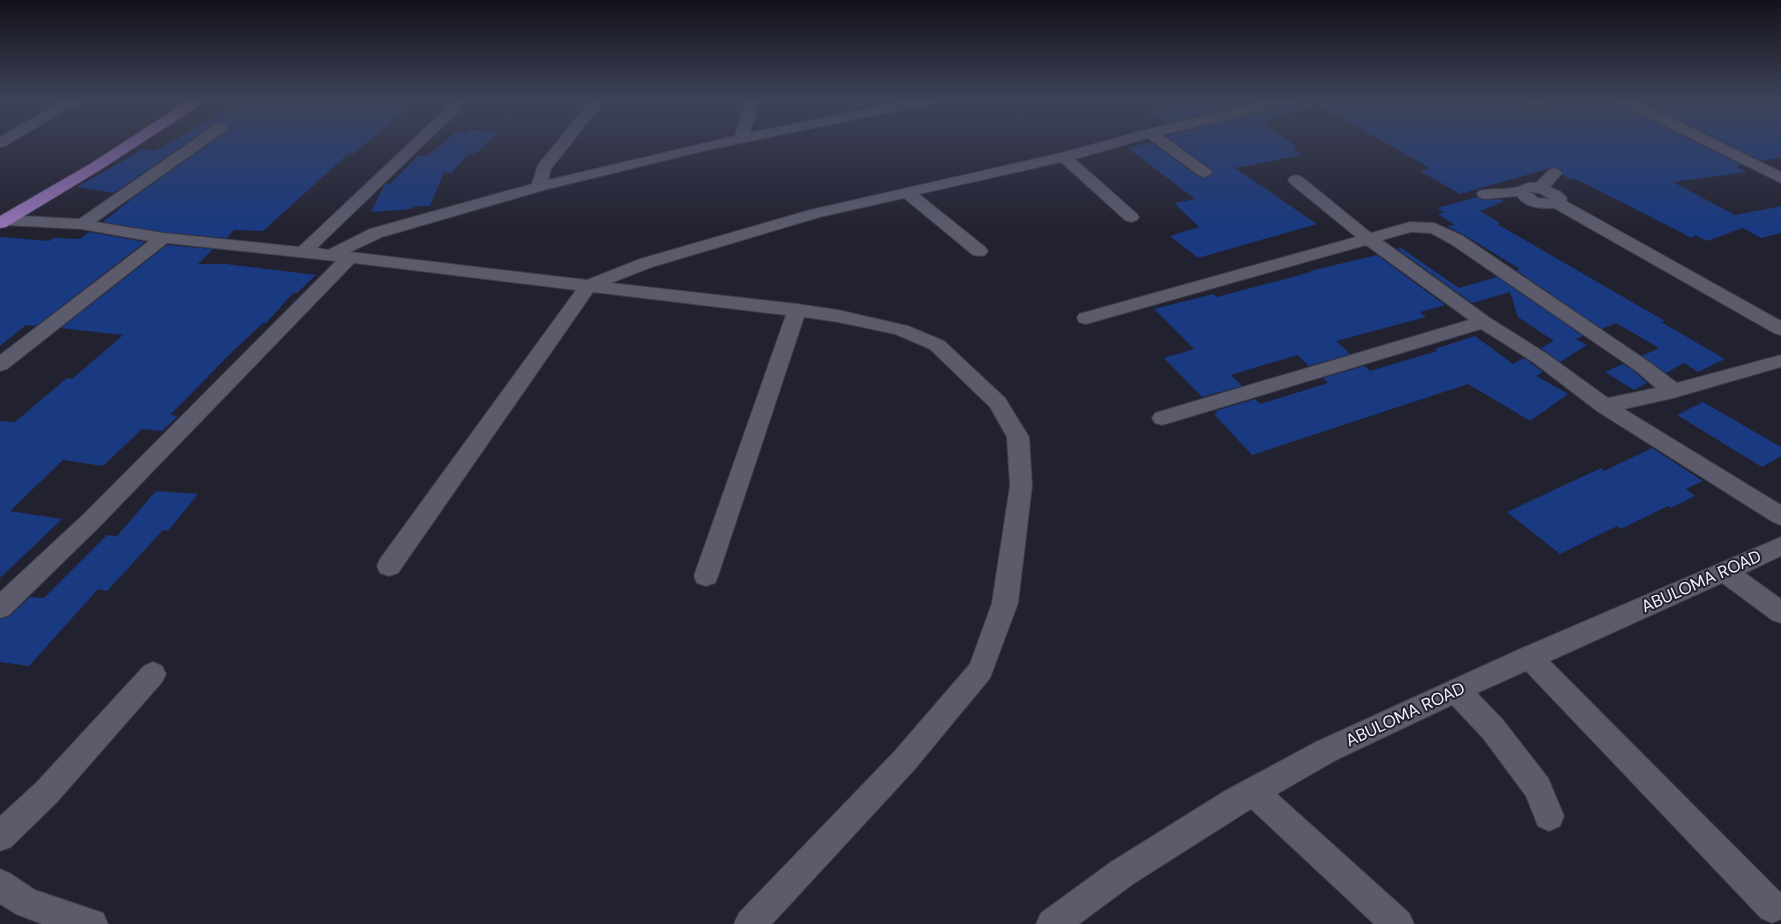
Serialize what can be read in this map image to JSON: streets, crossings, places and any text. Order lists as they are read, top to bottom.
{
  "streets": {
    "street": ["ABULOMA ROAD"]
  }
}
